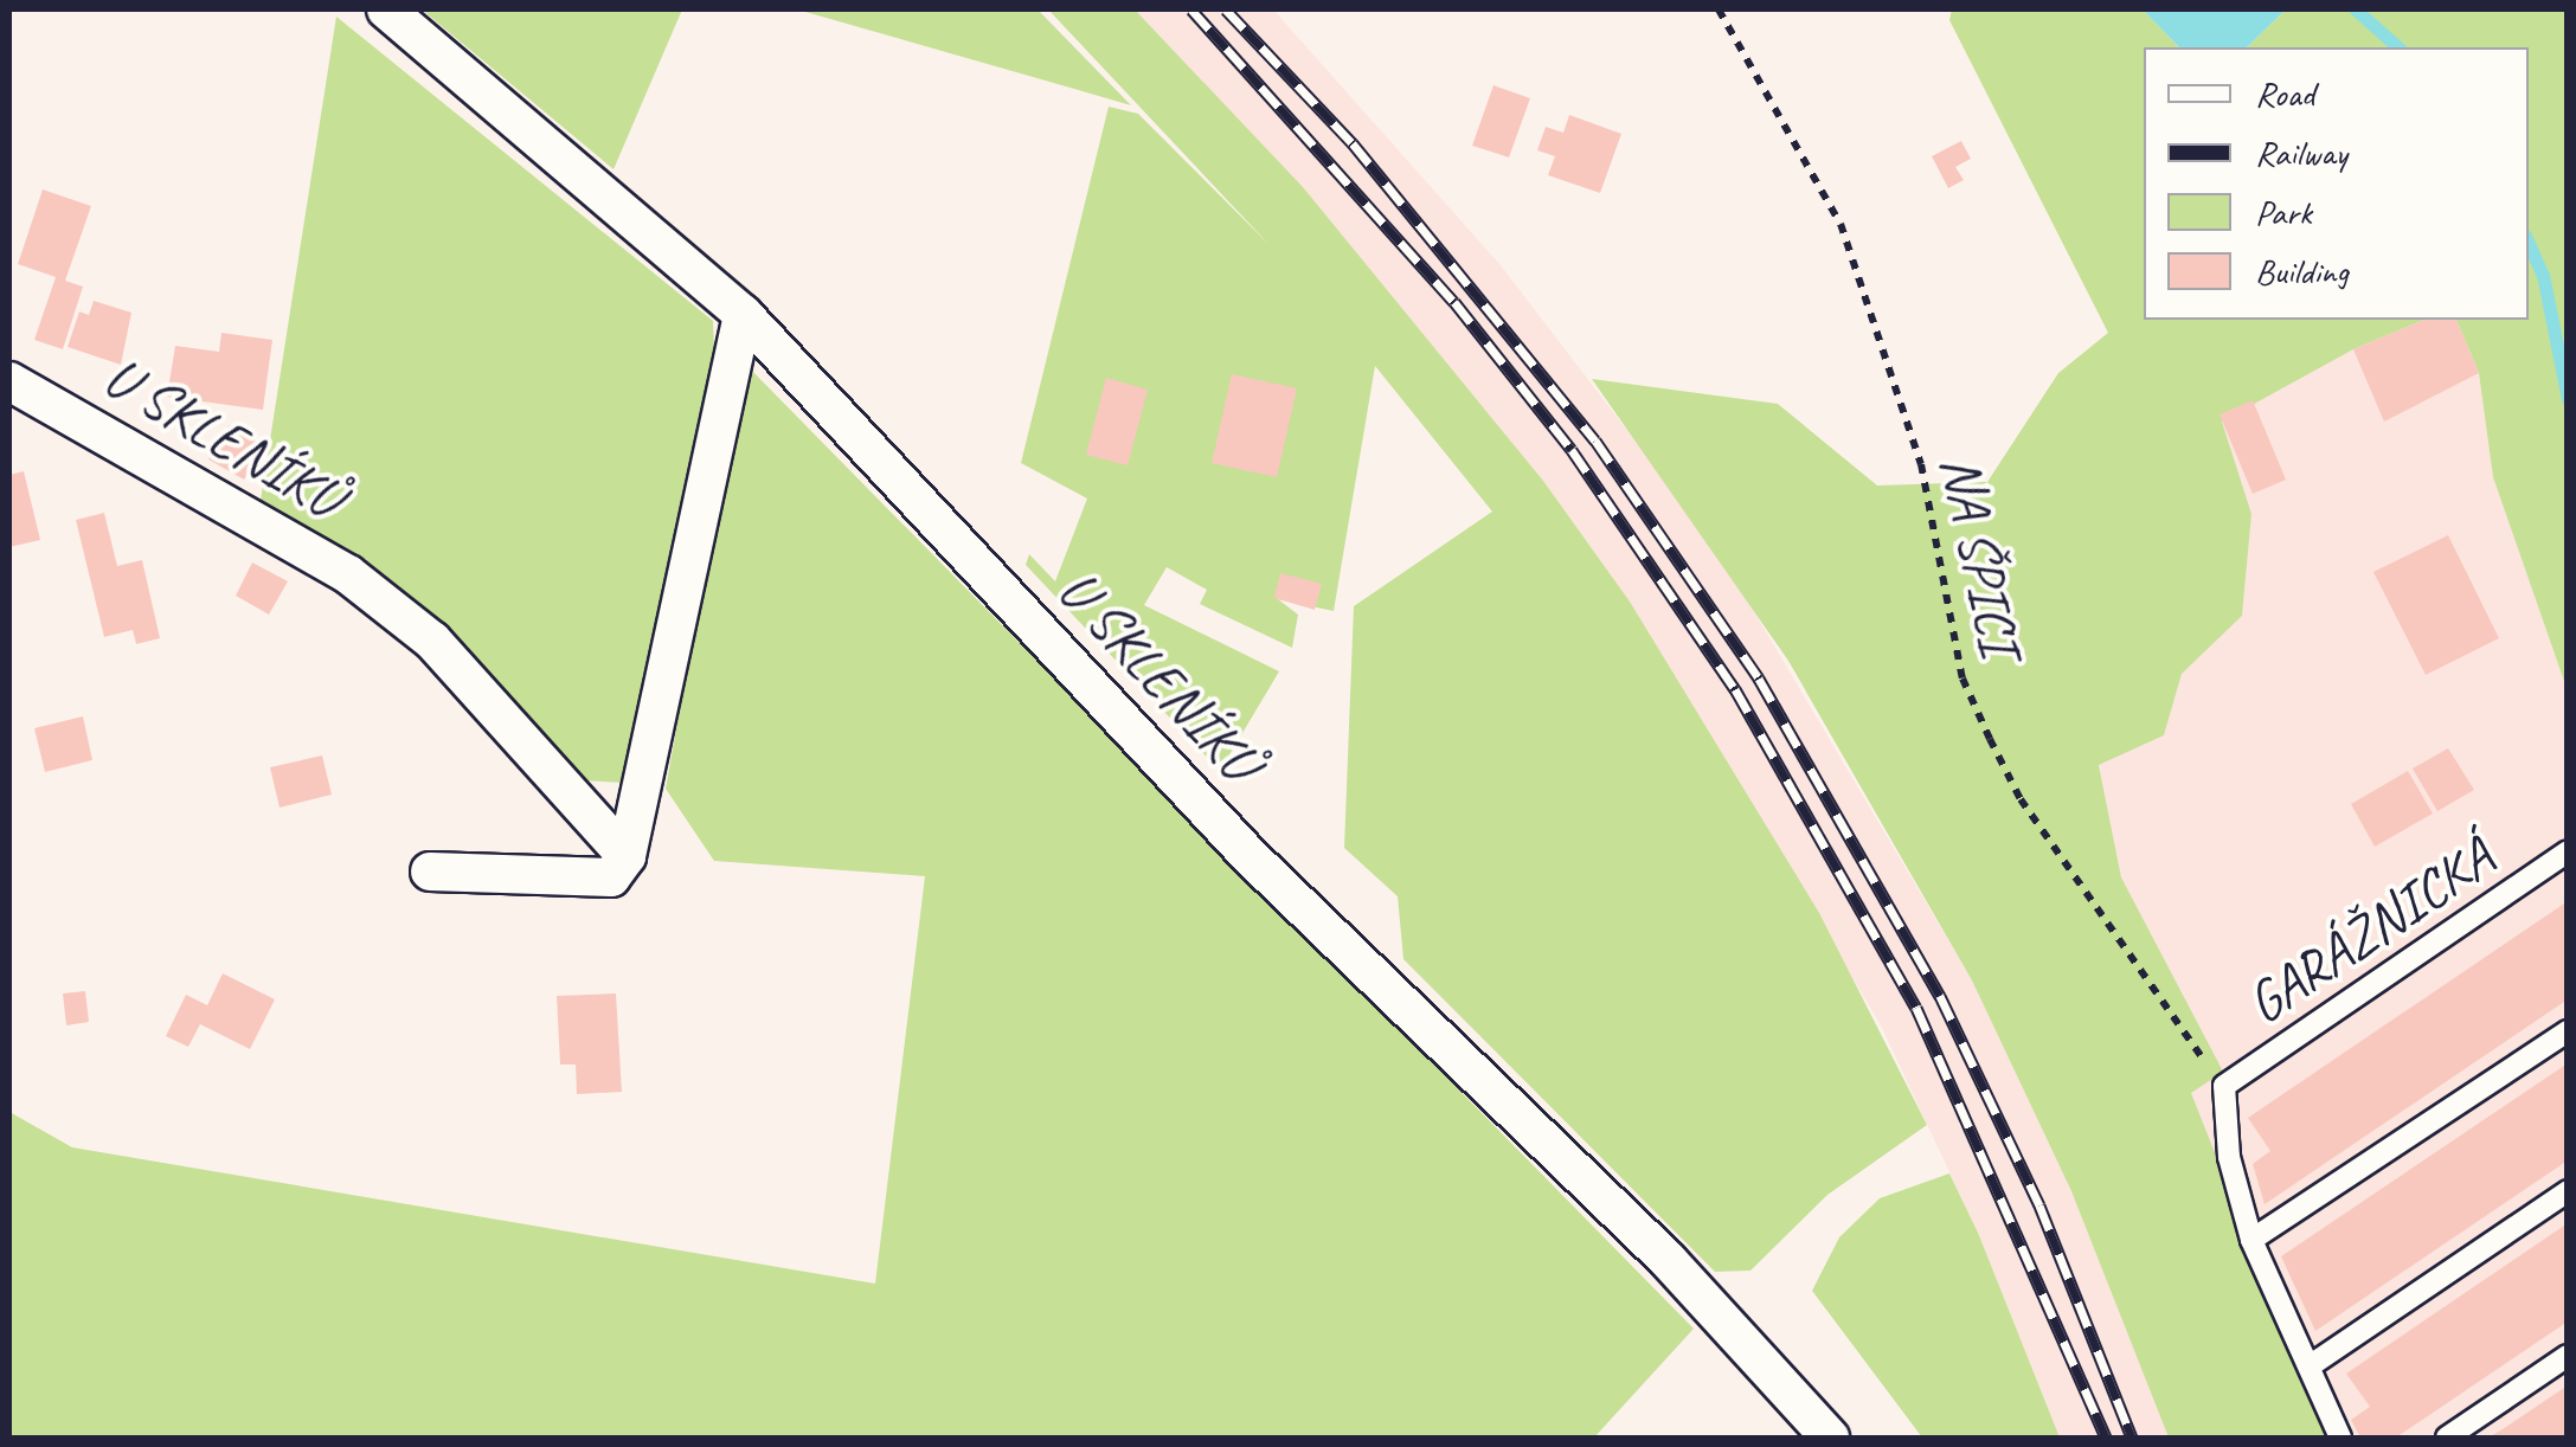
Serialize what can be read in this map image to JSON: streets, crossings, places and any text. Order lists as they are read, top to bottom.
{
  "streets": {
    "street": ["U SKLENÍKŮ"],
    "lane": ["GARÁŽNICKÁ"],
    "path": ["NA ŠPICI"]
  },
  "crossings": [
    ["NA ŠPICI", "GARÁŽNICKÁ"]
  ],
  "legend": [
    "Road",
    "Railway",
    "Park",
    "Building"
  ]
}
